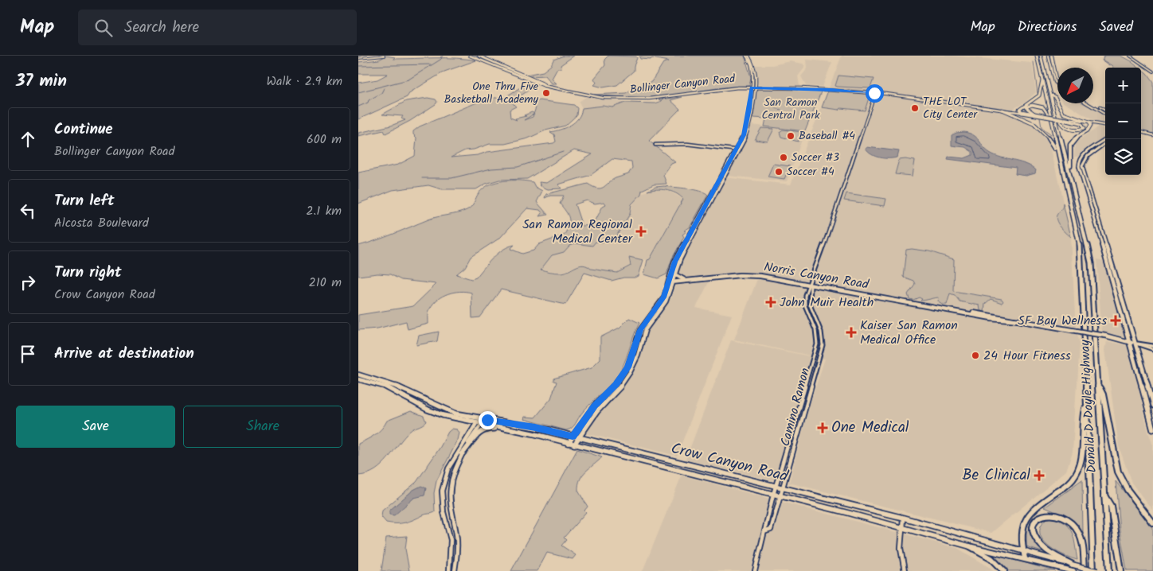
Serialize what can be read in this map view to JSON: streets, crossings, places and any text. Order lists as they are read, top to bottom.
{
  "streets": {
    "highway": ["Donald D Doyle Highway"],
    "main road": ["Bollinger Canyon Road", "Norris Canyon Road", "Crow Canyon Road"],
    "street": ["Camino Ramon"]
  },
  "crossings": [
    ["Bollinger Canyon Road", "Camino Ramon"],
    ["Norris Canyon Road", "Camino Ramon"],
    ["Camino Ramon", "Crow Canyon Road"]
  ],
  "parks": ["San Ramon Central Park"],
  "places": {
    "other": [
      "One Thru Five Basketball Academy",
      "THE LOT City Center",
      "Baseball #4",
      "Soccer #3",
      "Soccer #4",
      "24 Hour Fitness"
    ],
    "health": [
      "San Ramon Regional Medical Center",
      "John Muir Health",
      "SF Bay Wellness",
      "Kaiser San Ramon Medical Office",
      "One Medical",
      "Be Clinical"
    ]
  },
  "north": "bottom left",
  "page": {
    "header": "Map",
    "search": "Search here",
    "nav": ["Map", "Directions", "Saved"],
    "heading": ["37 min", "Walk · 2.9 km"],
    "map_buttons": ["+", "−"],
    "list": [
      ["Continue", "Bollinger Canyon Road", "600 m"],
      ["Turn left", "Alcosta Boulevard", "2.1 km"],
      ["Turn right", "Crow Canyon Road", "210 m"],
      "Arrive at destination"
    ],
    "buttons": ["Save", "Share"]
  }
}
